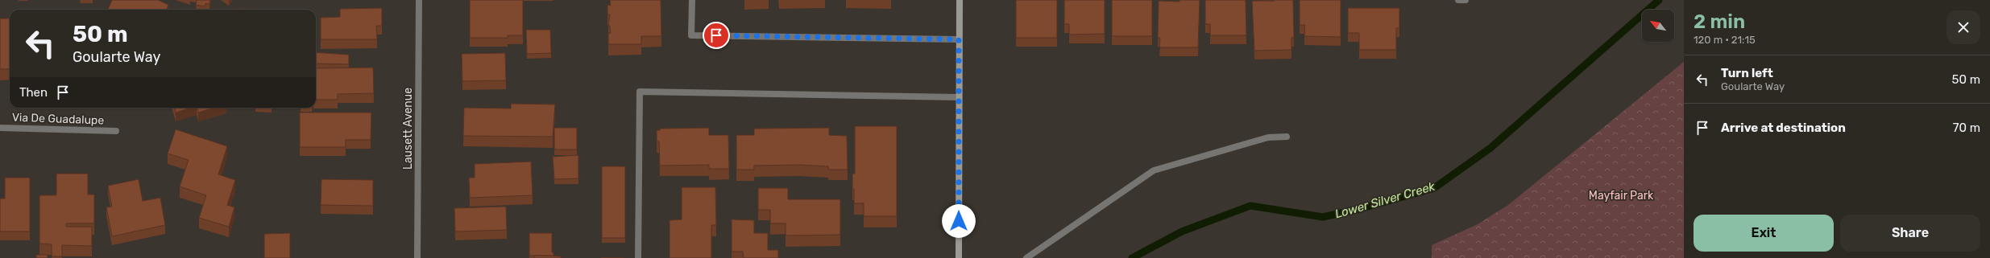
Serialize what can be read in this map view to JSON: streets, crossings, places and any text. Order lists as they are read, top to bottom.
{
  "streets": {
    "street": ["Via De Guadalupe", "Lausett Avenue"]
  },
  "water": ["Lower Silver Creek"],
  "parks": ["Mayfair Park"],
  "north": "top left",
  "page": {
    "heading": ["2 min", "120 m · 21:15"],
    "turn": ["50 m", "Goularte Way"],
    "list": [
      {
        "name": "Turn left",
        "note": "Goularte Way",
        "value": "50 m"
      },
      {
        "name": "Arrive at destination",
        "value": "70 m"
      }
    ],
    "then": "Then",
    "buttons": ["Exit", "Share"]
  }
}
